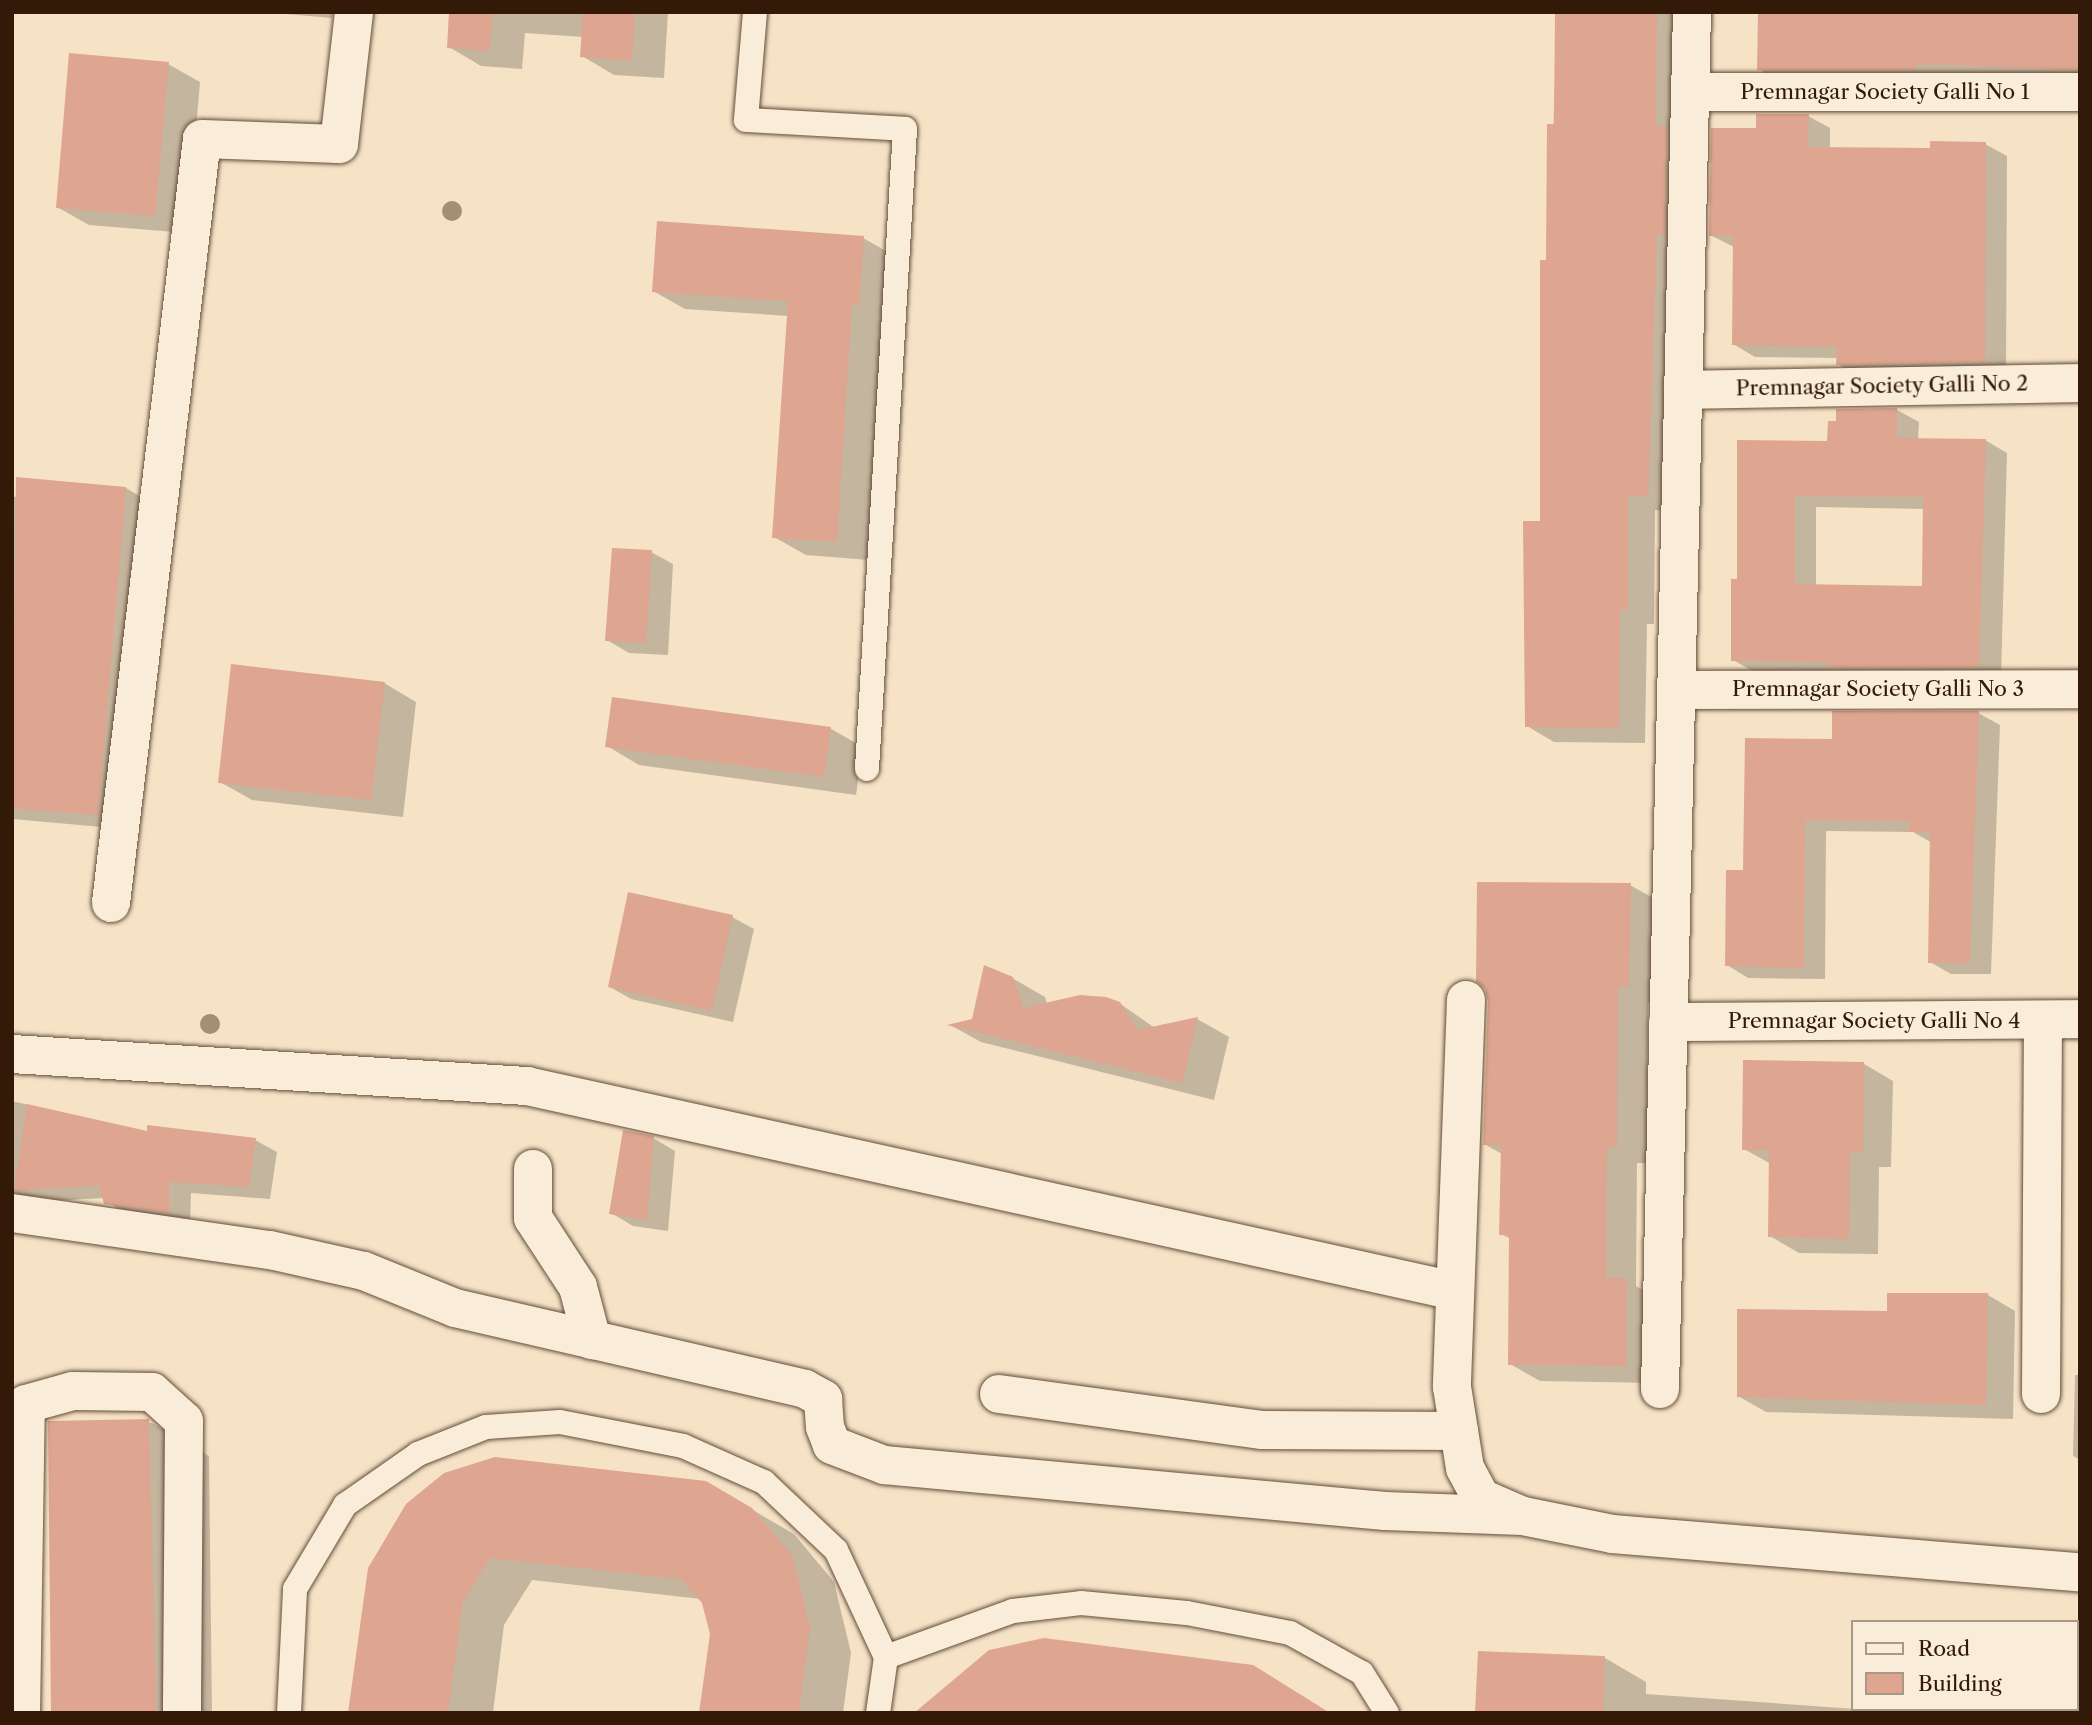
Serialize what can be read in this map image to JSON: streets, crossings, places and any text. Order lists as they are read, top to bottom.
{
  "streets": {
    "street": [
      "Premnagar Society Galli No 1",
      "Premnagar Society Galli No 2",
      "Premnagar Society Galli No 3",
      "Premnagar Society Galli No 4"
    ]
  },
  "legend": ["Road", "Building"]
}
